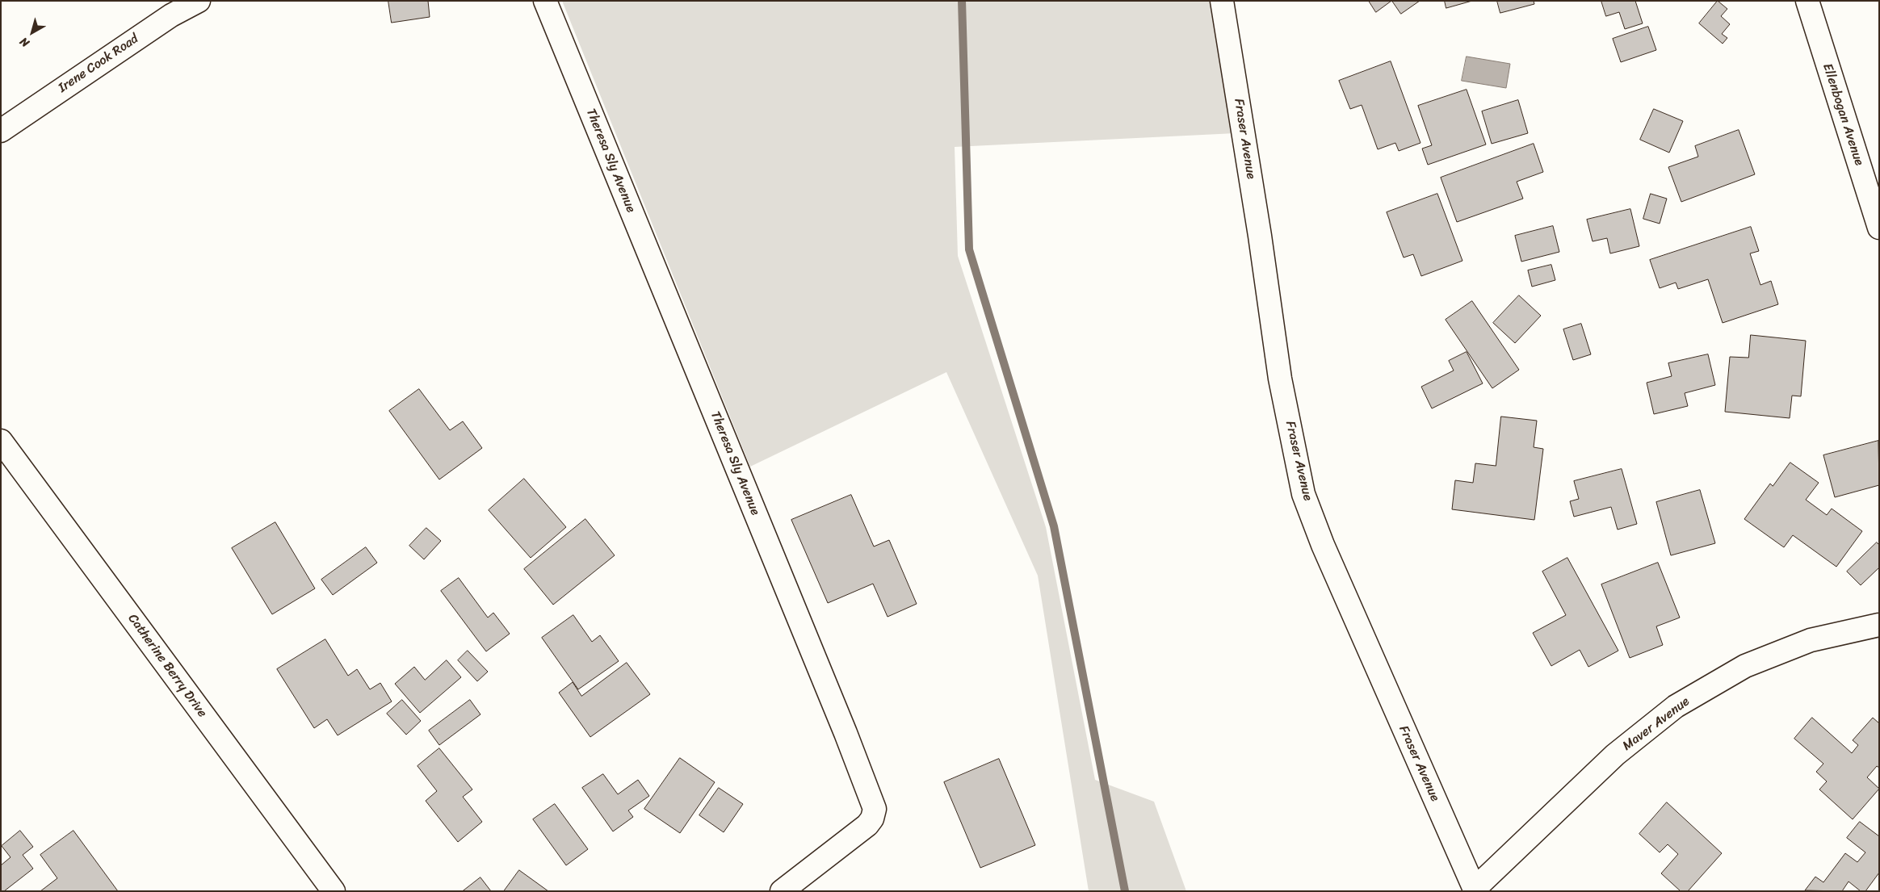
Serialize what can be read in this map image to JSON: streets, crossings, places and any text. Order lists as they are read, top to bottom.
{
  "streets": {
    "street": [
      "Irene Cook Road",
      "Ellenbogan Avenue",
      "Fraser Avenue",
      "Theresa Sly Avenue",
      "Catherine Berry Drive",
      "Maver Avenue"
    ]
  },
  "crossings": [
    ["Fraser Avenue", "Maver Avenue"]
  ],
  "north": "bottom left"
}
